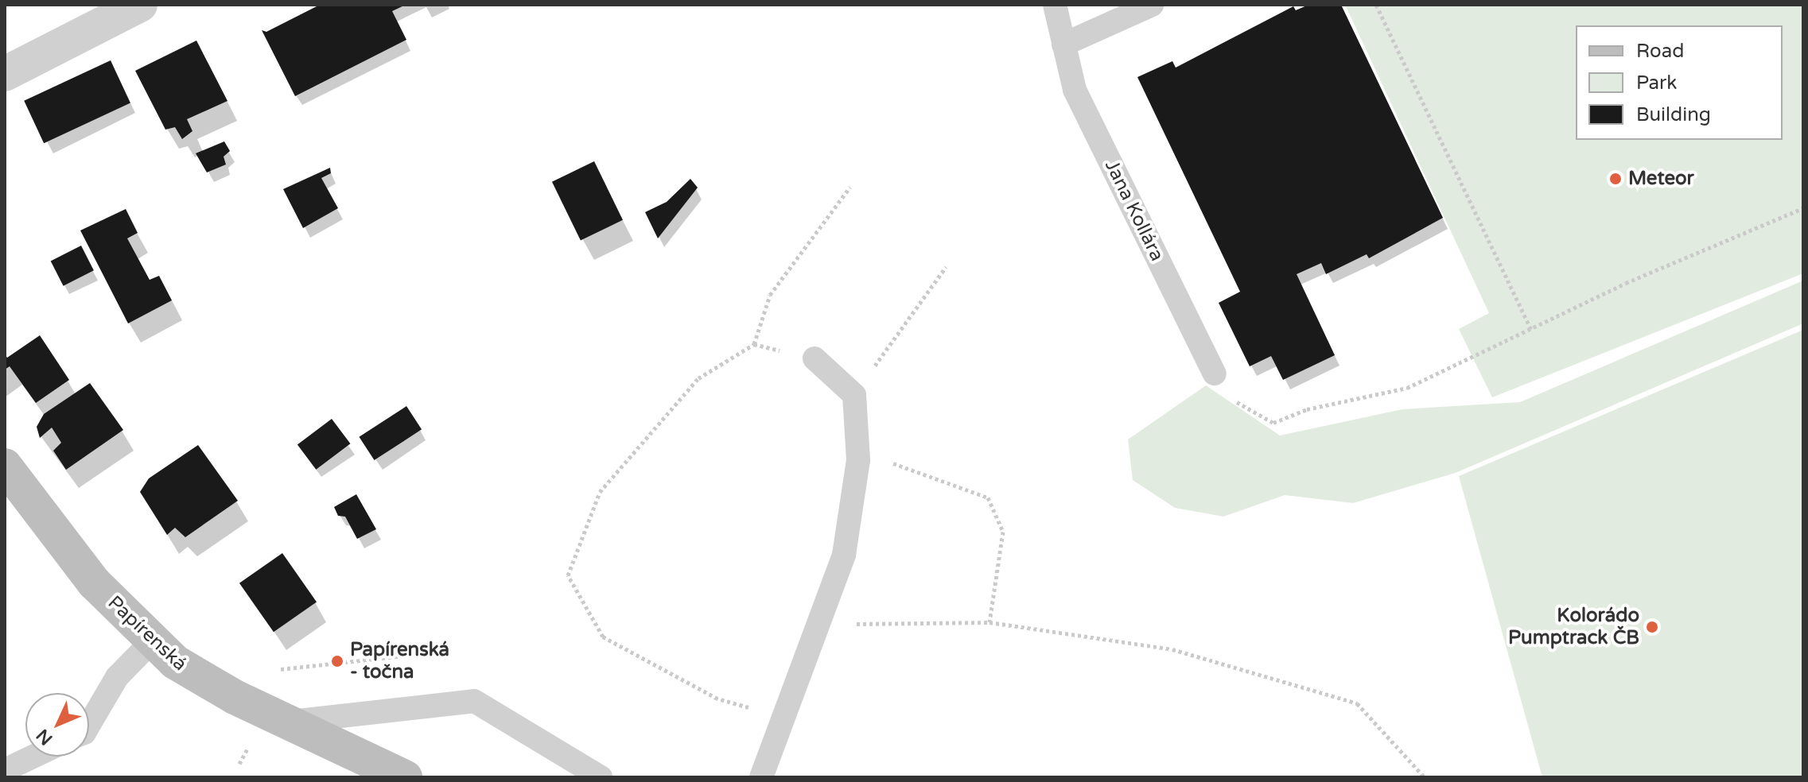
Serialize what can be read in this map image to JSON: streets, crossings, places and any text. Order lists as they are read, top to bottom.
{
  "streets": {
    "street": ["Papírenská"],
    "lane": ["Jana Kollára"]
  },
  "places": ["Meteor", "Kolorádo Pumptrack ČB", "Papírenská - točna"],
  "legend": ["Road", "Park", "Building"],
  "north": "bottom left"
}
